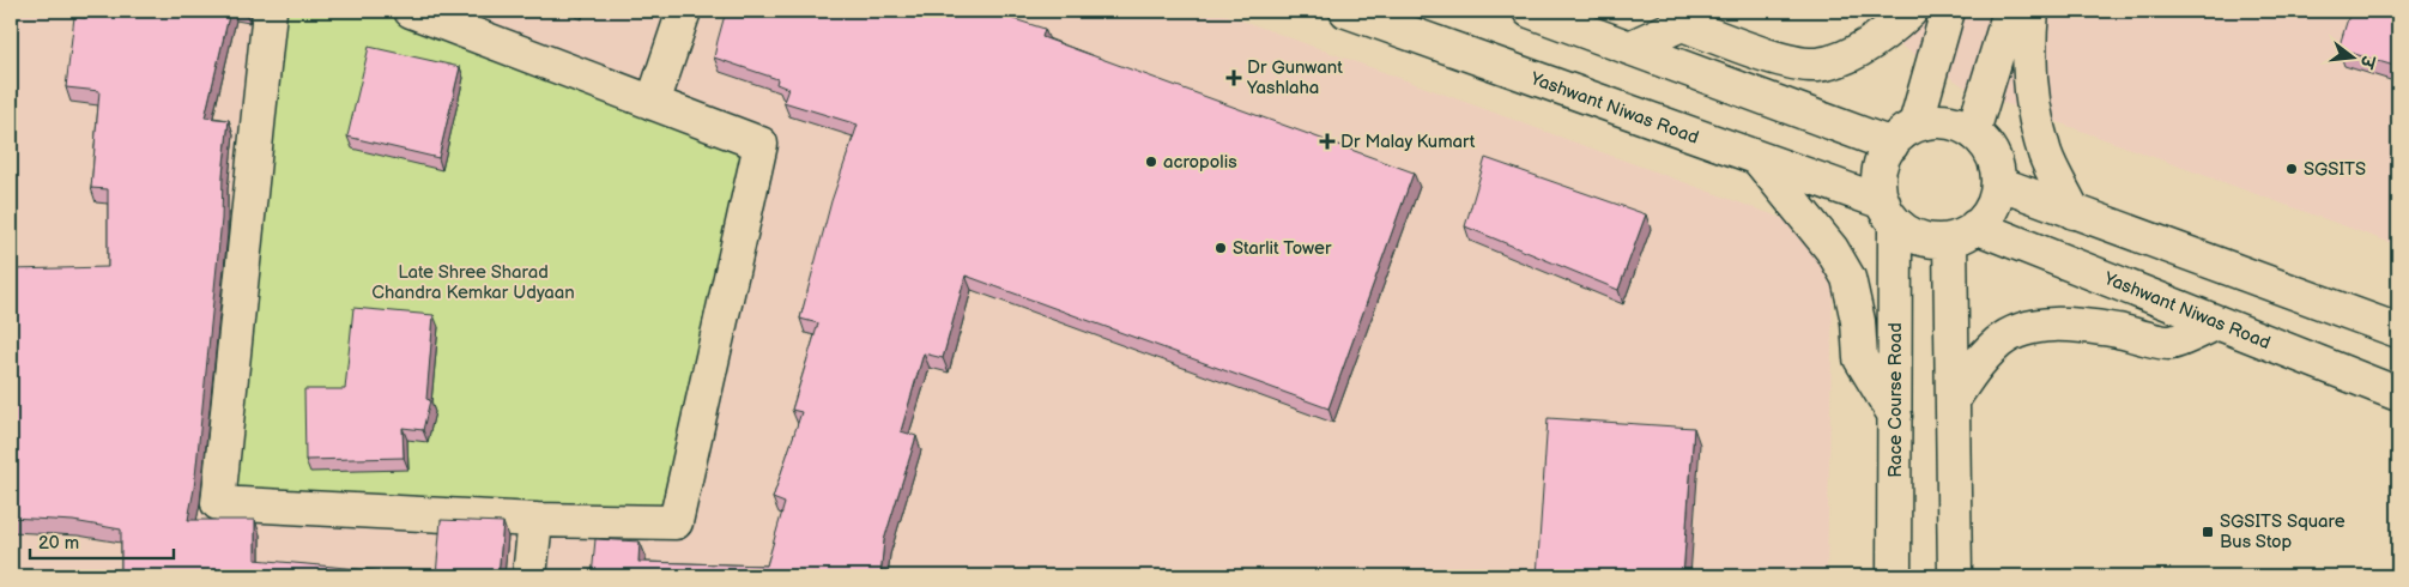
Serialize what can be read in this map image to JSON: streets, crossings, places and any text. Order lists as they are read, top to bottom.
{
  "streets": {
    "main road": ["Yashwant Niwas Road", "Race Course Road"]
  },
  "crossings": [
    ["Yashwant Niwas Road", "Race Course Road"]
  ],
  "parks": ["Late Shree Sharad Chandra Kemkar Udyaan"],
  "places": {
    "health": ["Dr Gunwant Yashlaha", "Dr Malay Kumart"],
    "other": ["acropolis", "SGSITS", "Starlit Tower"],
    "transit": ["SGSITS Square Bus Stop"]
  },
  "scale_bar": "20 m",
  "north": "right"
}
